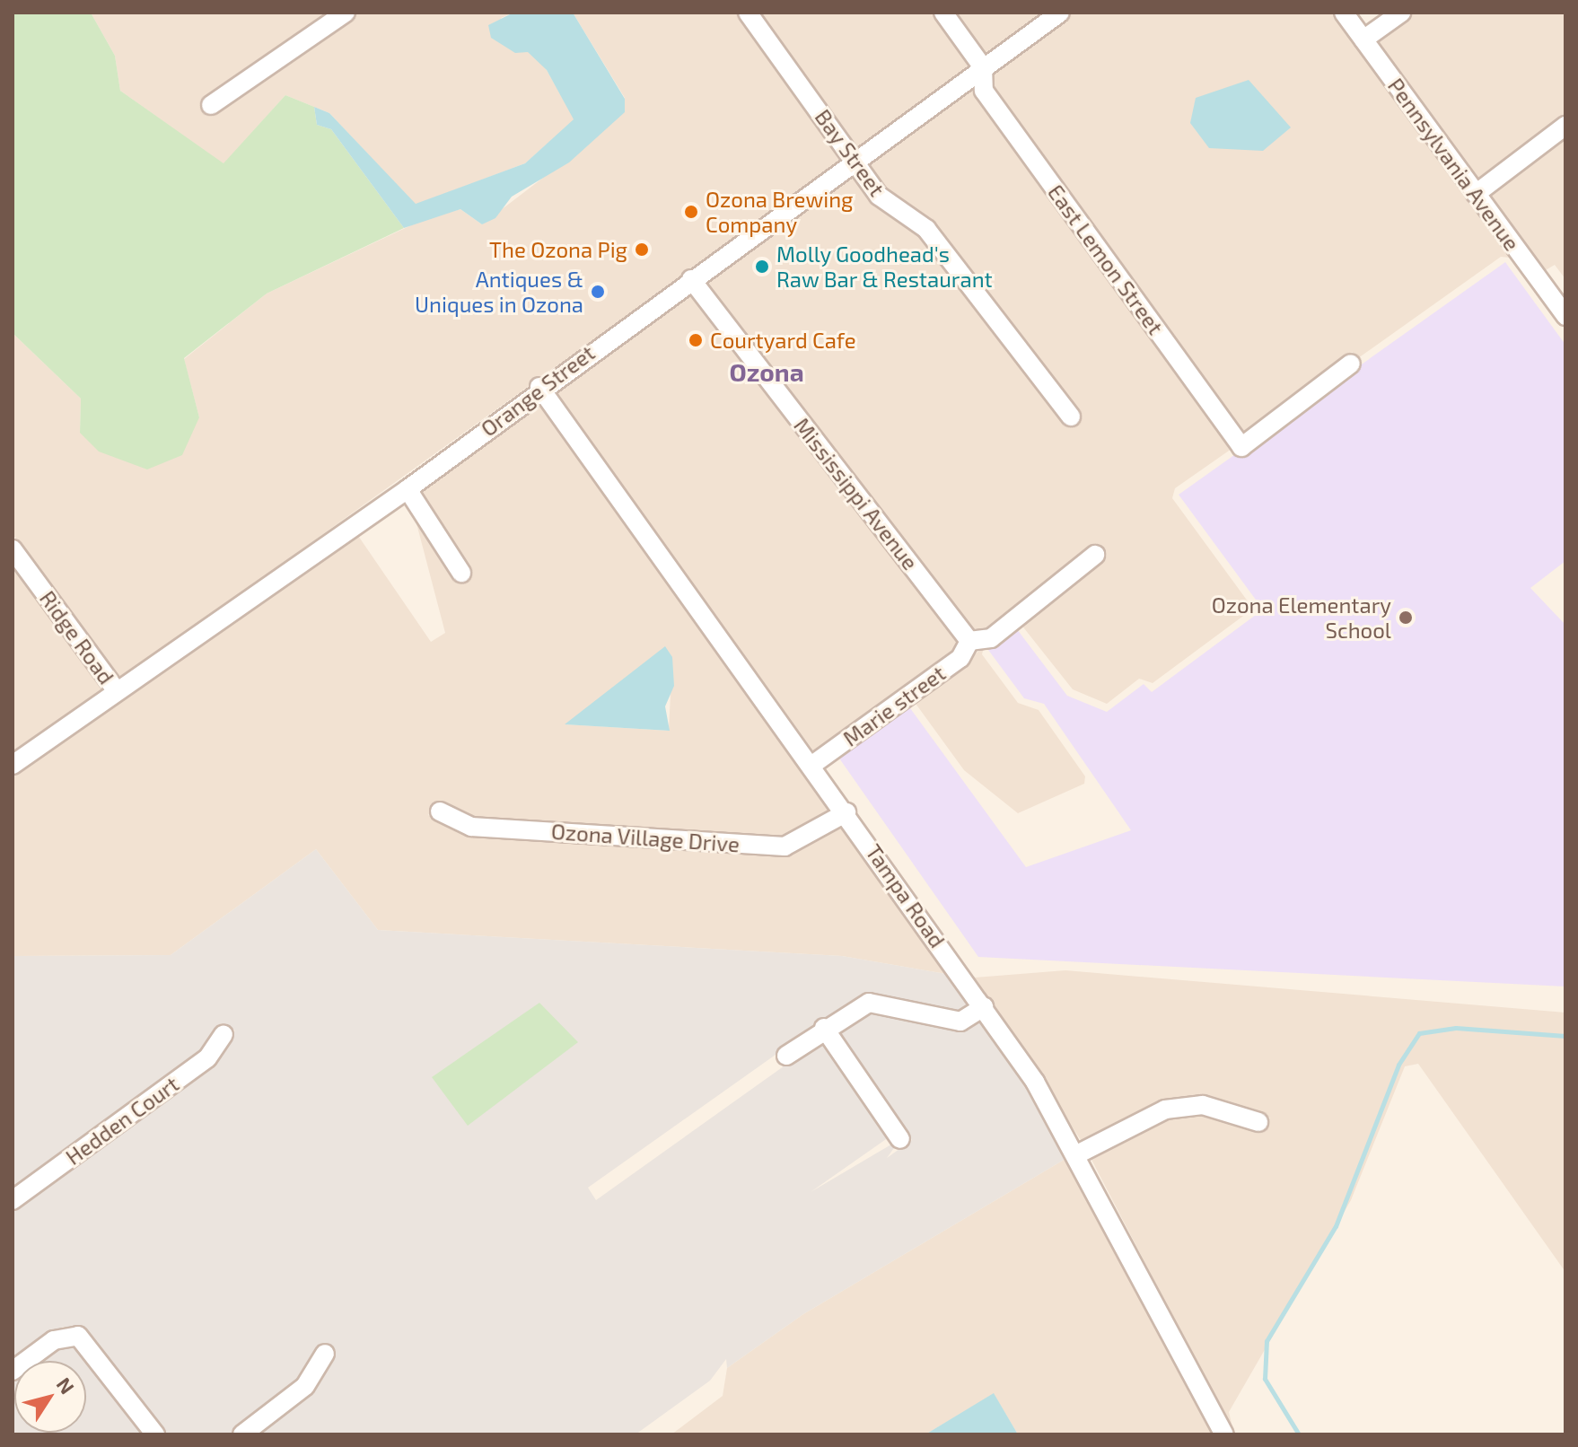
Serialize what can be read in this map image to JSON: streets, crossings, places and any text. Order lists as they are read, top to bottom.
{
  "streets": {
    "street": [
      "Bay Street",
      "Pennsylvania Avenue",
      "East Lemon Street",
      "Orange Street",
      "Mississippi Avenue",
      "Ridge Road",
      "Marie street",
      "Ozona Village Drive",
      "Tampa Road",
      "Hedden Court"
    ]
  },
  "crossings": [
    ["Bay Street", "Orange Street"],
    ["East Lemon Street", "Orange Street"],
    ["Orange Street", "Mississippi Avenue"],
    ["Orange Street", "Ridge Road"],
    ["Orange Street", "Tampa Road"],
    ["Mississippi Avenue", "Marie street"],
    ["Marie street", "Tampa Road"],
    ["Ozona Village Drive", "Tampa Road"]
  ],
  "districts": ["Ozona"],
  "places": [
    "Ozona Brewing Company",
    "The Ozona Pig",
    "Molly Goodhead's Raw Bar & Restaurant",
    "Antiques & Uniques in Ozona",
    "Courtyard Cafe",
    "Ozona Elementary School"
  ],
  "north": "top right"
}
